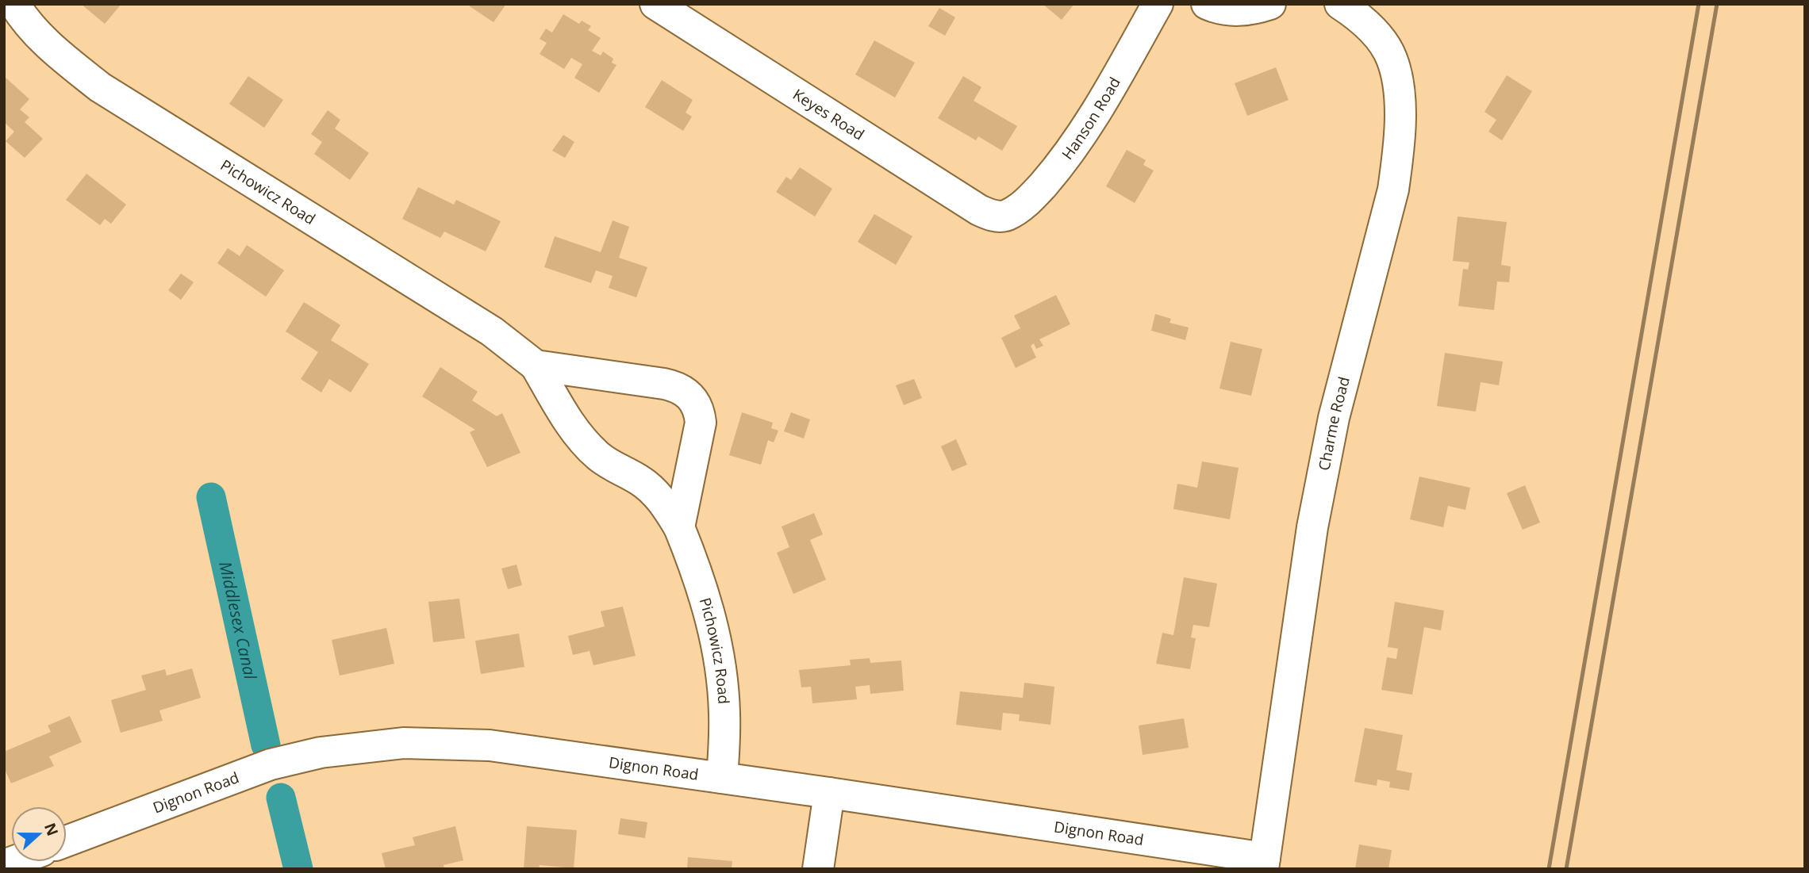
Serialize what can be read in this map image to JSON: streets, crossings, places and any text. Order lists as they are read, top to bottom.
{
  "streets": {
    "street": [
      "Keyes Road",
      "Hanson Road",
      "Pichowicz Road",
      "Charme Road",
      "Dignon Road"
    ]
  },
  "crossings": [
    ["Keyes Road", "Hanson Road"],
    ["Pichowicz Road", "Dignon Road"],
    ["Charme Road", "Dignon Road"]
  ],
  "water": ["Middlesex Canal"],
  "north": "right"
}
